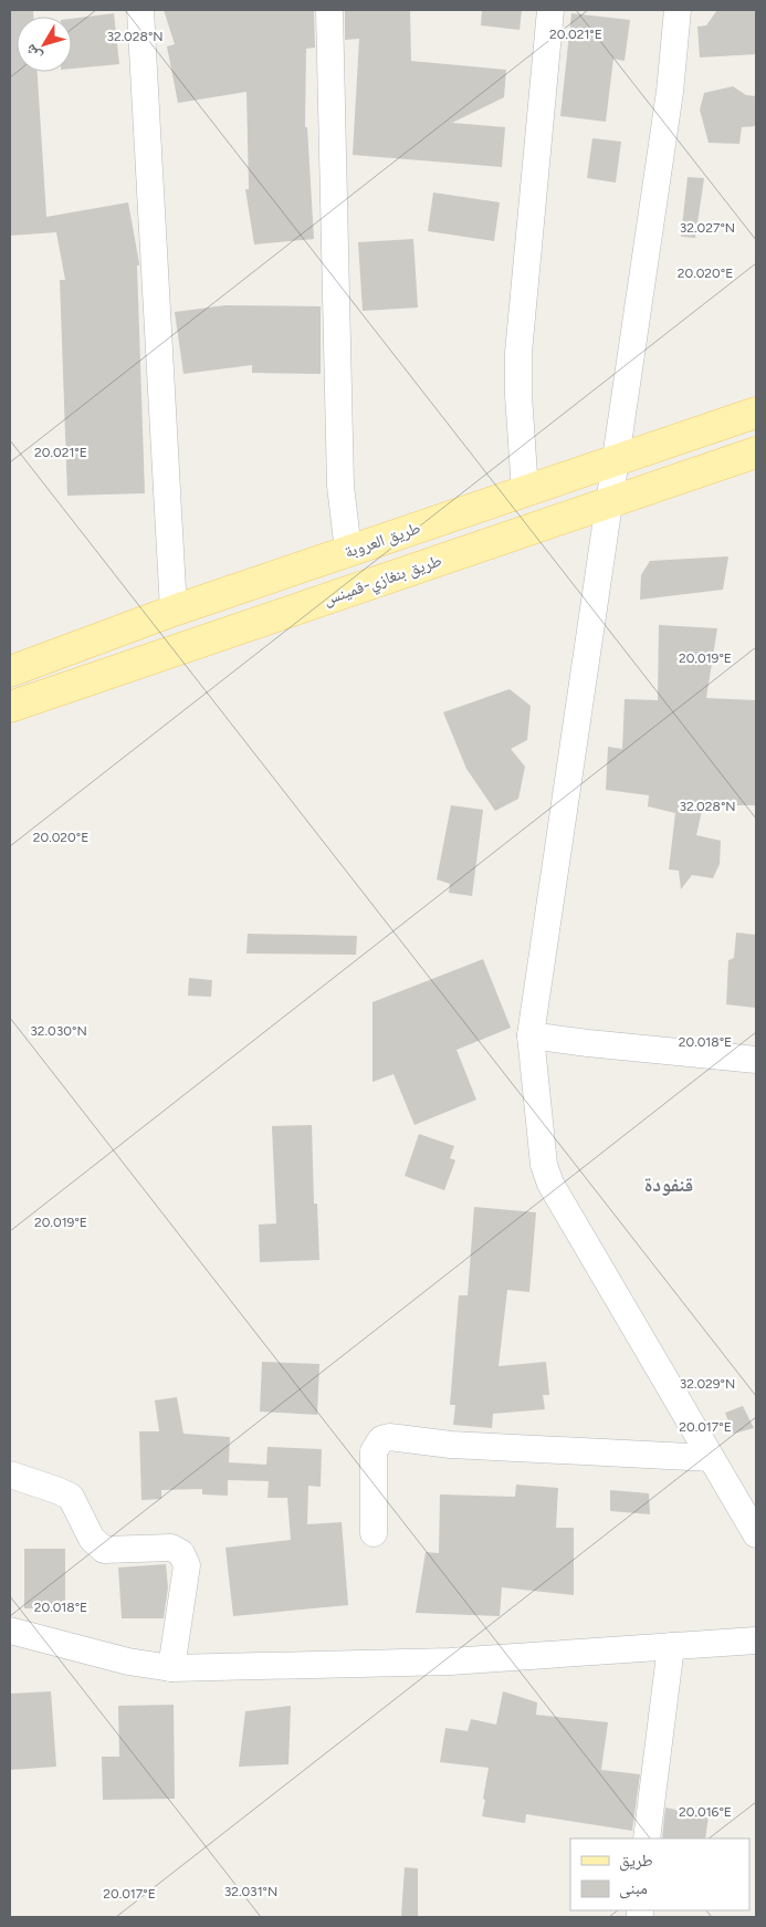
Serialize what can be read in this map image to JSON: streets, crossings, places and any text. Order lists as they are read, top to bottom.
{
  "streets": {
    "main road": ["طريق العروبة", "طريق بنغازي-قمينس"]
  },
  "districts": ["قنفودة"],
  "legend": ["طريق", "مبنى"],
  "north": "bottom left",
  "coordinates": [
    "20.021°E",
    "32.028°N",
    "32.027°N",
    "20.020°E",
    "20.019°E",
    "32.030°N",
    "20.018°E",
    "32.029°N",
    "20.017°E",
    "20.016°E",
    "32.031°N"
  ]
}
